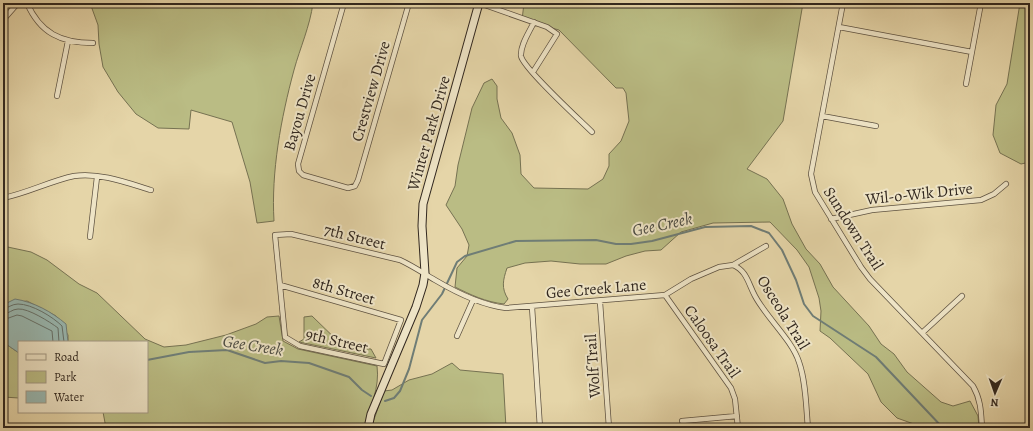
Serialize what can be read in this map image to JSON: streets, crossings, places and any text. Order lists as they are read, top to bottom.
{
  "streets": {
    "street": [
      "Crestview Drive",
      "Bayou Drive",
      "Winter Park Drive",
      "Wil-o-Wik Drive",
      "Sundown Trail",
      "7th Street",
      "Gee Creek Lane",
      "8th Street",
      "Osceola Trail",
      "9th Street",
      "Caloosa Trail",
      "Wolf Trail"
    ]
  },
  "crossings": [
    ["Crestview Drive", "Bayou Drive"],
    ["Winter Park Drive", "7th Street"],
    ["Winter Park Drive", "Gee Creek Lane"],
    ["Wil-o-Wik Drive", "Sundown Trail"],
    ["7th Street", "Gee Creek Lane"],
    ["7th Street", "8th Street"],
    ["7th Street", "9th Street"],
    ["Gee Creek Lane", "Osceola Trail"],
    ["Gee Creek Lane", "Caloosa Trail"],
    ["Gee Creek Lane", "Wolf Trail"],
    ["8th Street", "9th Street"]
  ],
  "water": ["Gee Creek"],
  "legend": ["Road", "Park", "Water"],
  "north": "bottom"
}
